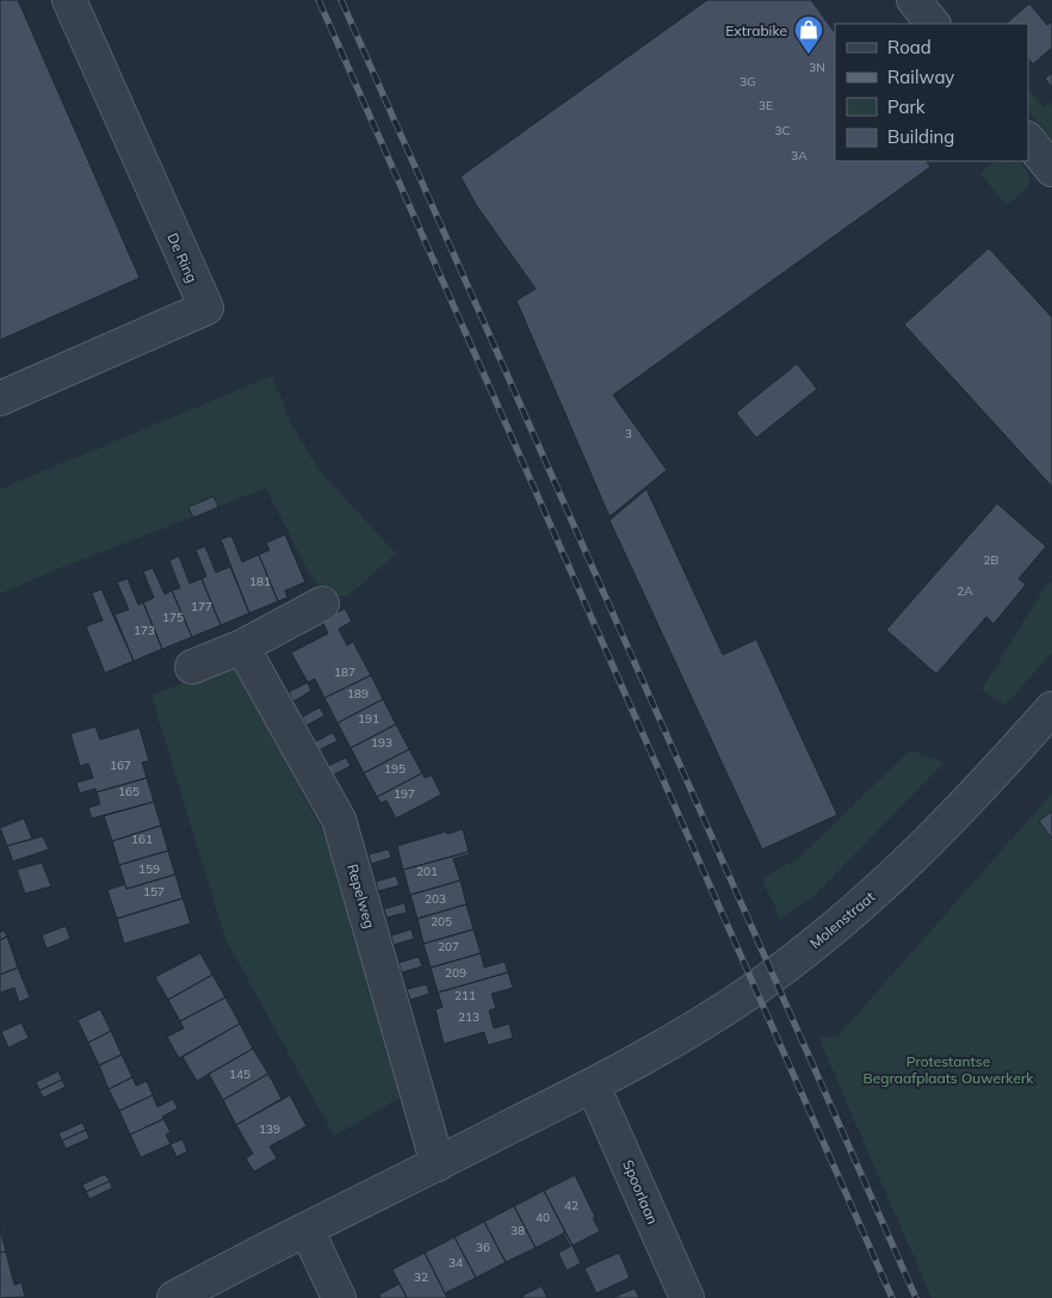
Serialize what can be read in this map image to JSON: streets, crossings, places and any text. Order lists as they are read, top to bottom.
{
  "streets": {
    "street": [
      "De Ring",
      "Repelweg",
      "Molenstraat",
      "Spoorlaan"
    ]
  },
  "crossings": [
    ["Molenstraat", "Spoorlaan"]
  ],
  "parks": ["Protestantse Begraafplaats Ouwerkerk"],
  "places": {
    "shop": ["Extrabike"]
  },
  "house_numbers": [
    "3N",
    "3G",
    "3E",
    "3C",
    "3A",
    "3",
    "2B",
    "181",
    "2A",
    "177",
    "175",
    "173",
    "187",
    "189",
    "191",
    "193",
    "167",
    "195",
    "165",
    "197",
    "161",
    "159",
    "201",
    "157",
    "203",
    "205",
    "207",
    "209",
    "211",
    "213",
    "145",
    "139",
    "42",
    "40",
    "38",
    "36",
    "34",
    "32"
  ],
  "legend": [
    "Road",
    "Railway",
    "Park",
    "Building"
  ]
}
